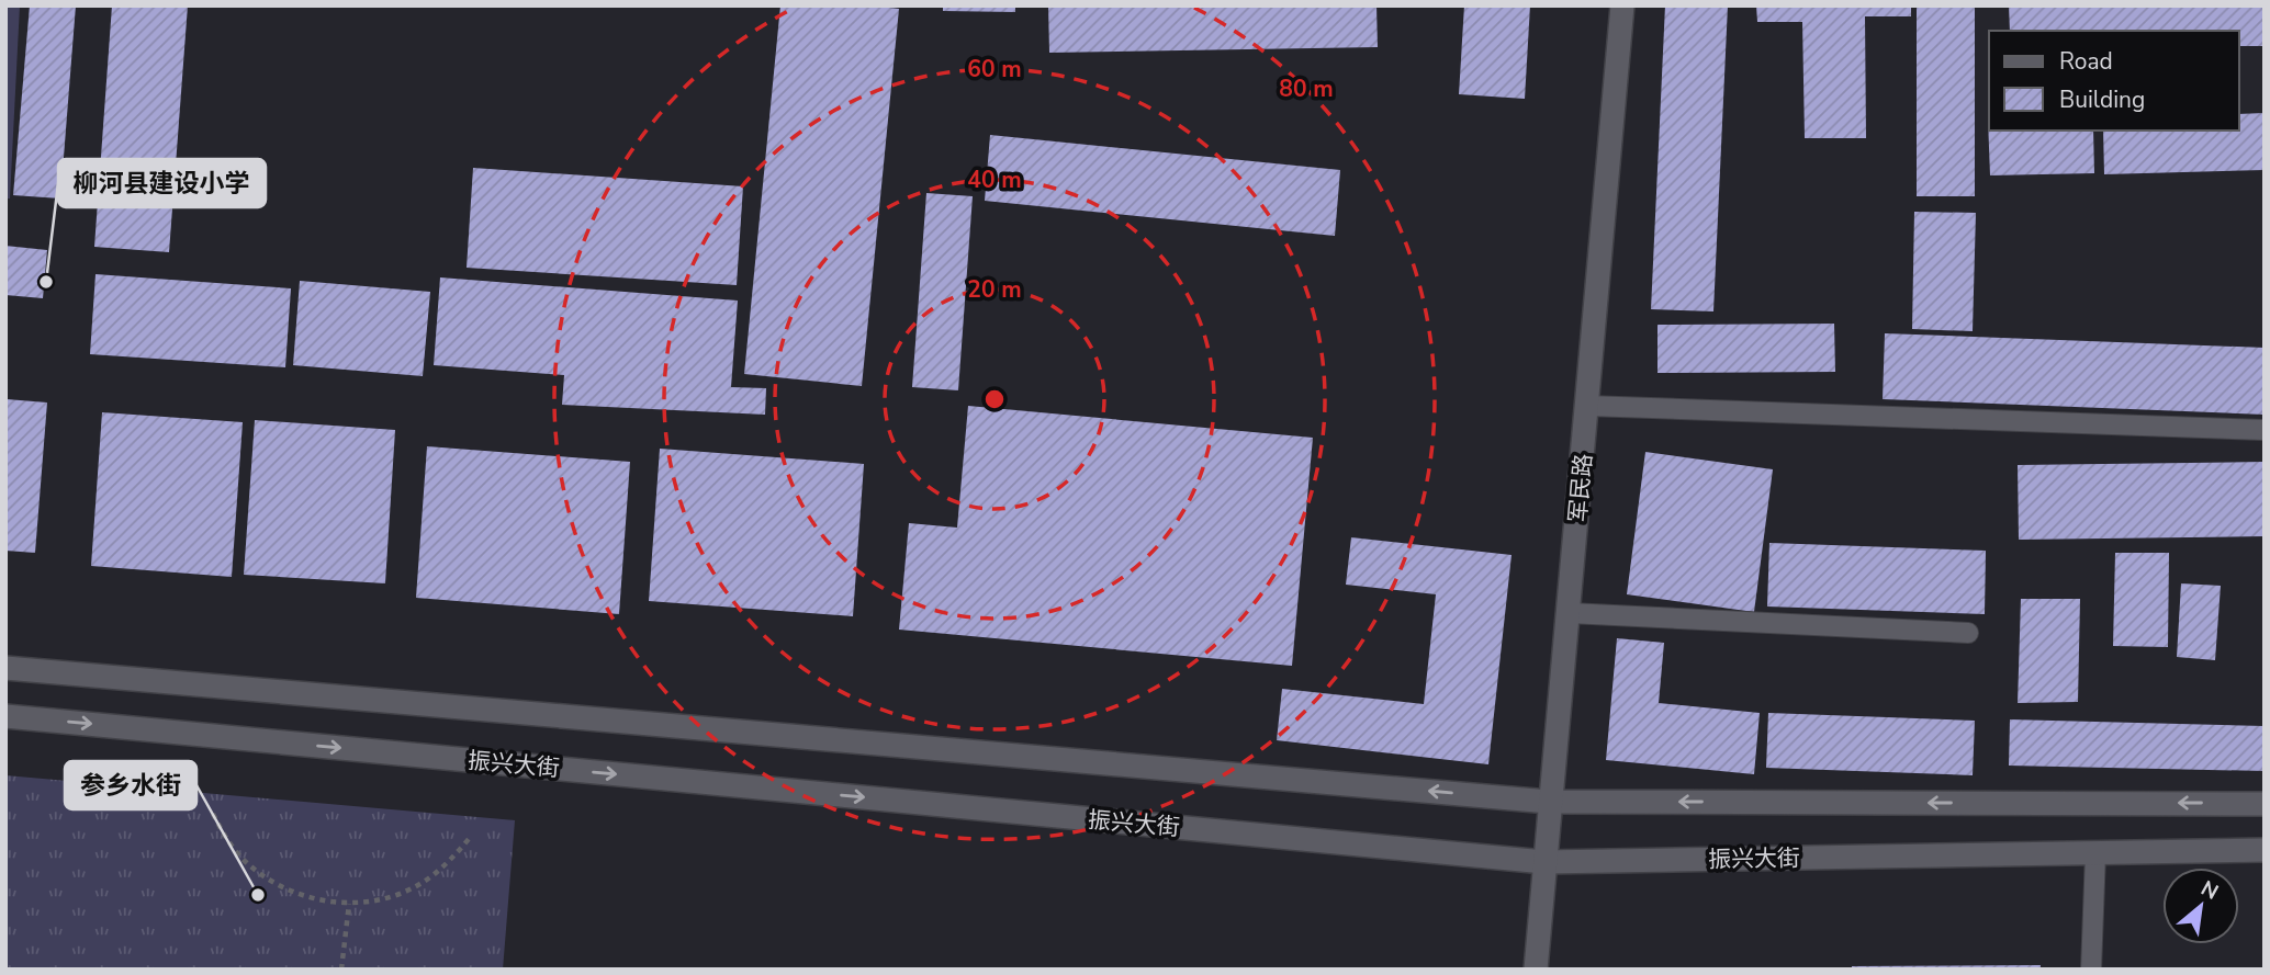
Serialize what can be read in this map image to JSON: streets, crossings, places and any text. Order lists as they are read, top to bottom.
{
  "streets": {
    "street": ["军民路", "振兴大街"]
  },
  "crossings": [
    ["军民路", "振兴大街"]
  ],
  "places": ["柳河县建设小学", "参乡水街"],
  "legend": ["Road", "Building"],
  "north": "top right",
  "rings": [
    "60 m",
    "80 m",
    "40 m",
    "20 m"
  ]
}
